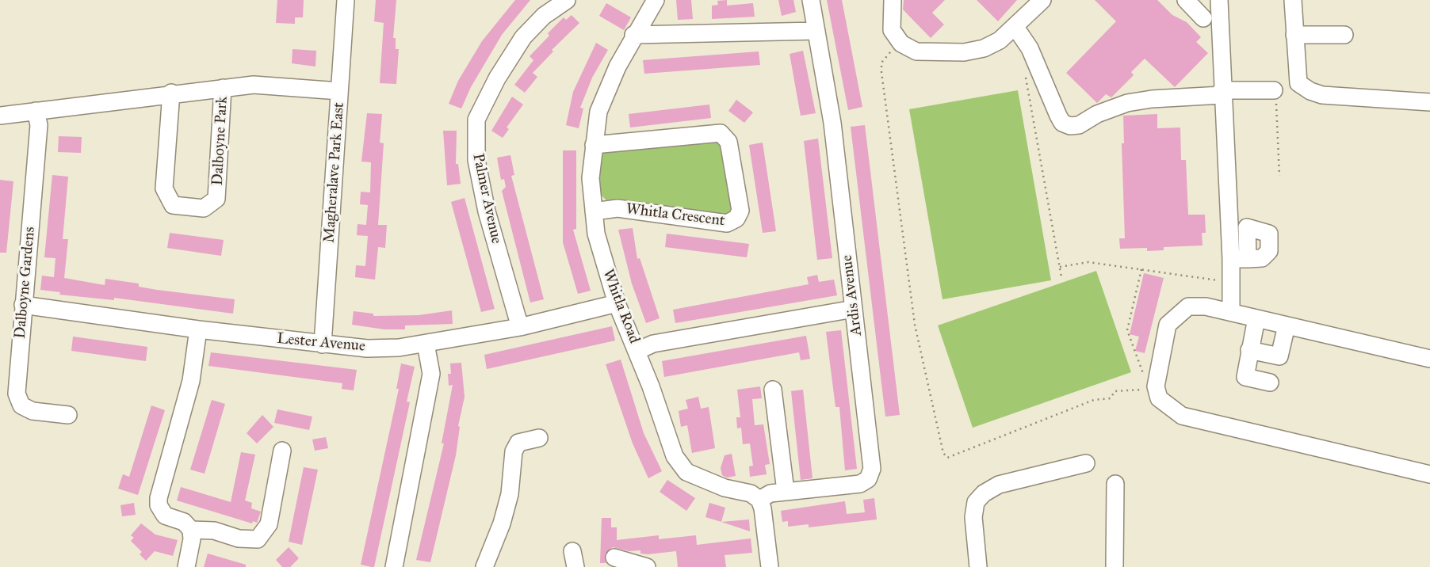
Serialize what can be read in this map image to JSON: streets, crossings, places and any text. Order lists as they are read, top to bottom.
{
  "streets": {
    "street": [
      "Dalboyne Park",
      "Magheralave Park East",
      "Palmer Avenue",
      "Whitla Crescent",
      "Dalboyne Gardens",
      "Ardis Avenue",
      "Whitla Road",
      "Lester Avenue"
    ]
  },
  "crossings": [
    ["Dalboyne Park", "Magheralave Park East"],
    ["Dalboyne Park", "Dalboyne Gardens"],
    ["Magheralave Park East", "Lester Avenue"],
    ["Palmer Avenue", "Lester Avenue"],
    ["Whitla Crescent", "Whitla Road"],
    ["Dalboyne Gardens", "Lester Avenue"],
    ["Ardis Avenue", "Whitla Road"],
    ["Whitla Road", "Lester Avenue"]
  ]
}
